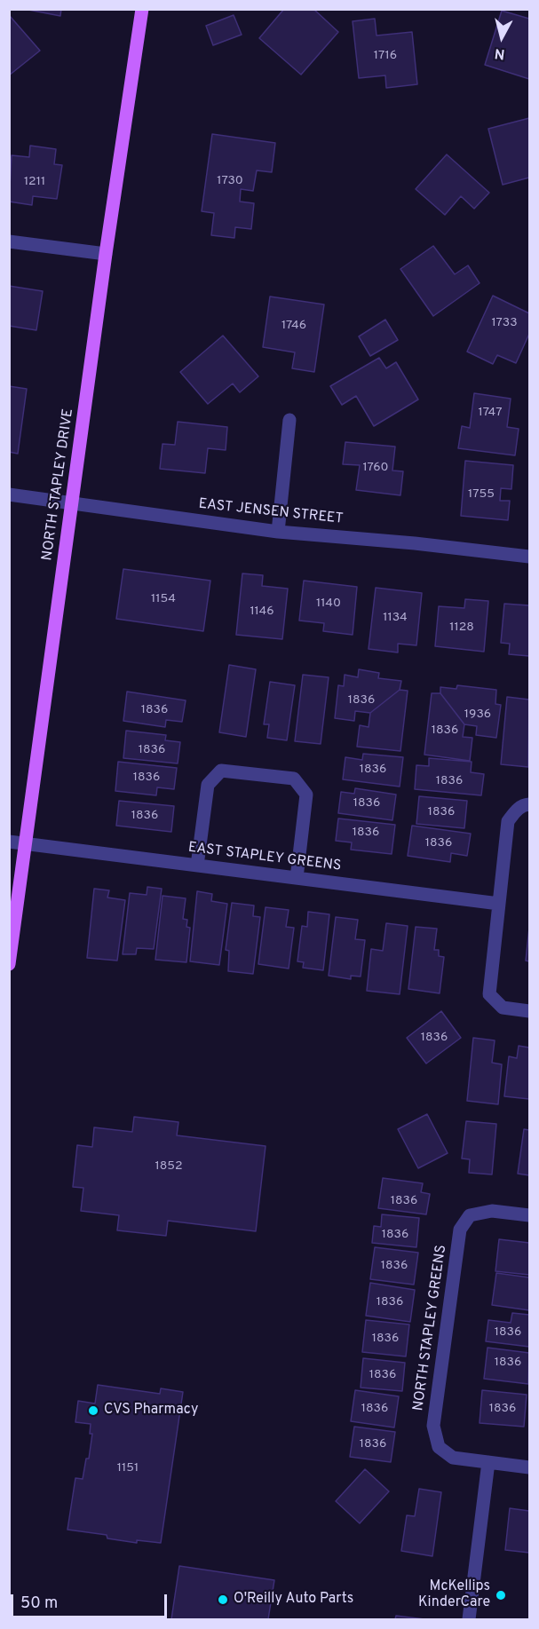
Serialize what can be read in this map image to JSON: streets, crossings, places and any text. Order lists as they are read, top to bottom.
{
  "streets": {
    "main road": ["NORTH STAPLEY DRIVE"],
    "street": ["EAST JENSEN STREET", "EAST STAPLEY GREENS", "NORTH STAPLEY GREENS"]
  },
  "crossings": [
    ["NORTH STAPLEY DRIVE", "EAST JENSEN STREET"],
    ["NORTH STAPLEY DRIVE", "EAST STAPLEY GREENS"]
  ],
  "places": ["CVS Pharmacy", "McKellips KinderCare", "O'Reilly Auto Parts"],
  "house_numbers": [
    "1716",
    "1730",
    "1211",
    "1733",
    "1746",
    "1747",
    "1760",
    "1755",
    "1154",
    "1140",
    "1146",
    "1134",
    "1128",
    "1836",
    "1836",
    "1936",
    "1836",
    "1836",
    "1836",
    "1836",
    "1836",
    "1836",
    "1836",
    "1836",
    "1836",
    "1836",
    "1836",
    "1852",
    "1836",
    "1836",
    "1836",
    "1836",
    "1836",
    "1836",
    "1836",
    "1836",
    "1836",
    "1836",
    "1836",
    "1151"
  ],
  "scale_bar": "50 m",
  "north": "bottom"
}
